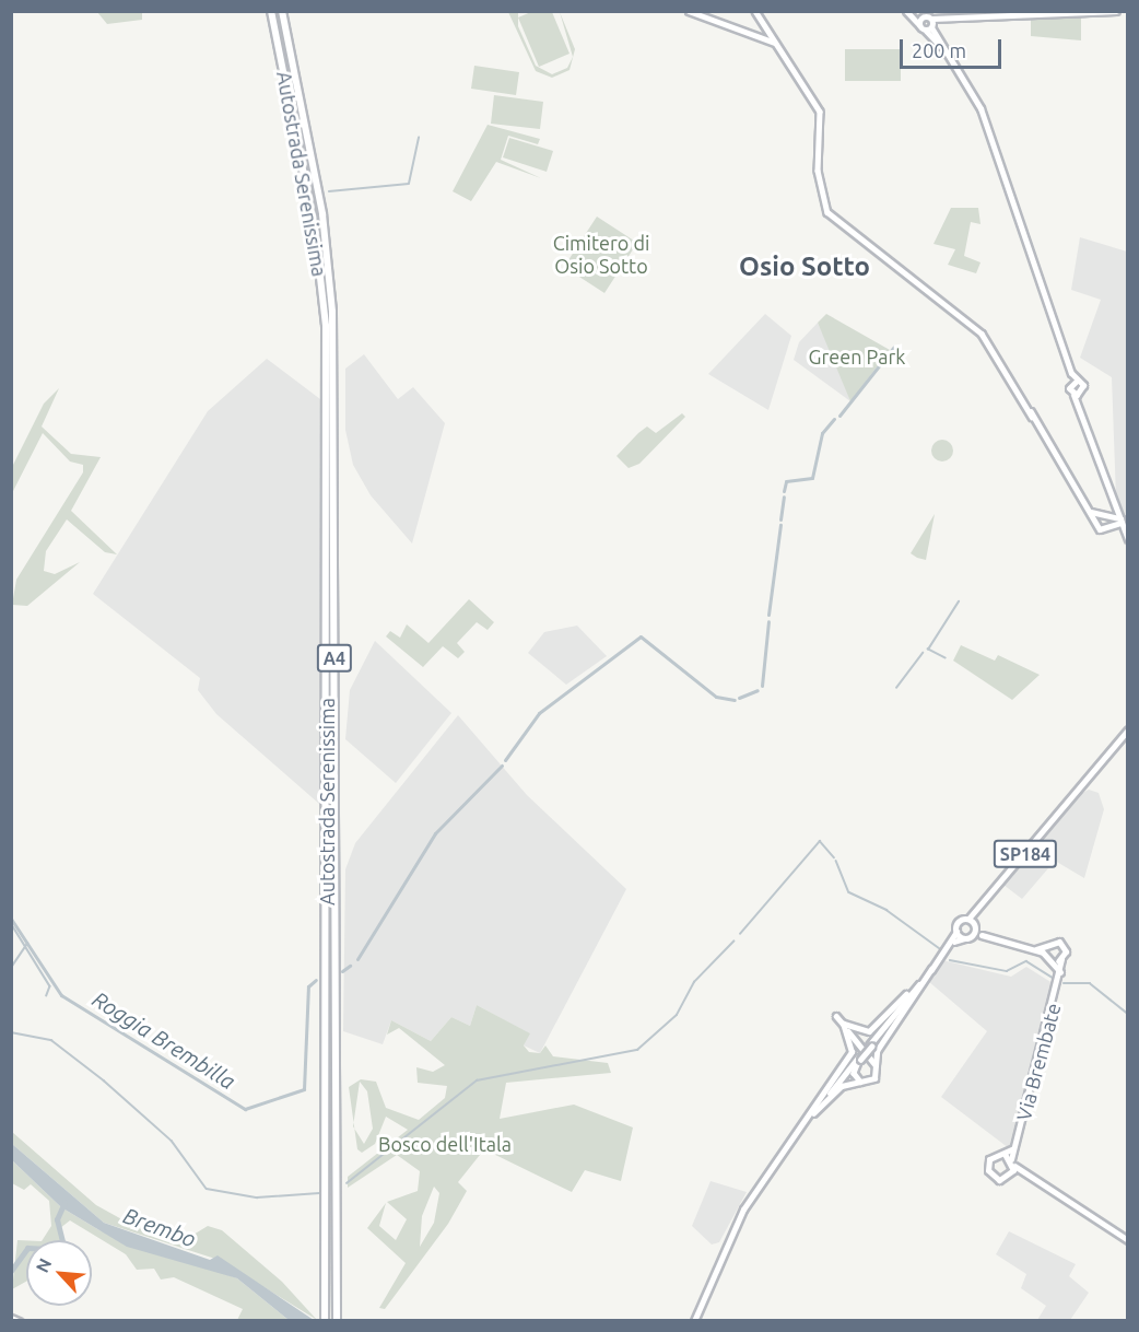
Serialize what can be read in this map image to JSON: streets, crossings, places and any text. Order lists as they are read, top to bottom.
{
  "streets": {
    "highway": ["Autostrada Serenissima", "A4"],
    "main road": ["SP184", "Via Brembate"]
  },
  "districts": ["Osio Sotto"],
  "water": ["Roggia Brembilla", "Brembo"],
  "parks": ["Cimitero di Osio Sotto", "Green Park", "Bosco dell'Itala"],
  "scale_bar": "200 m",
  "north": "top left"
}
